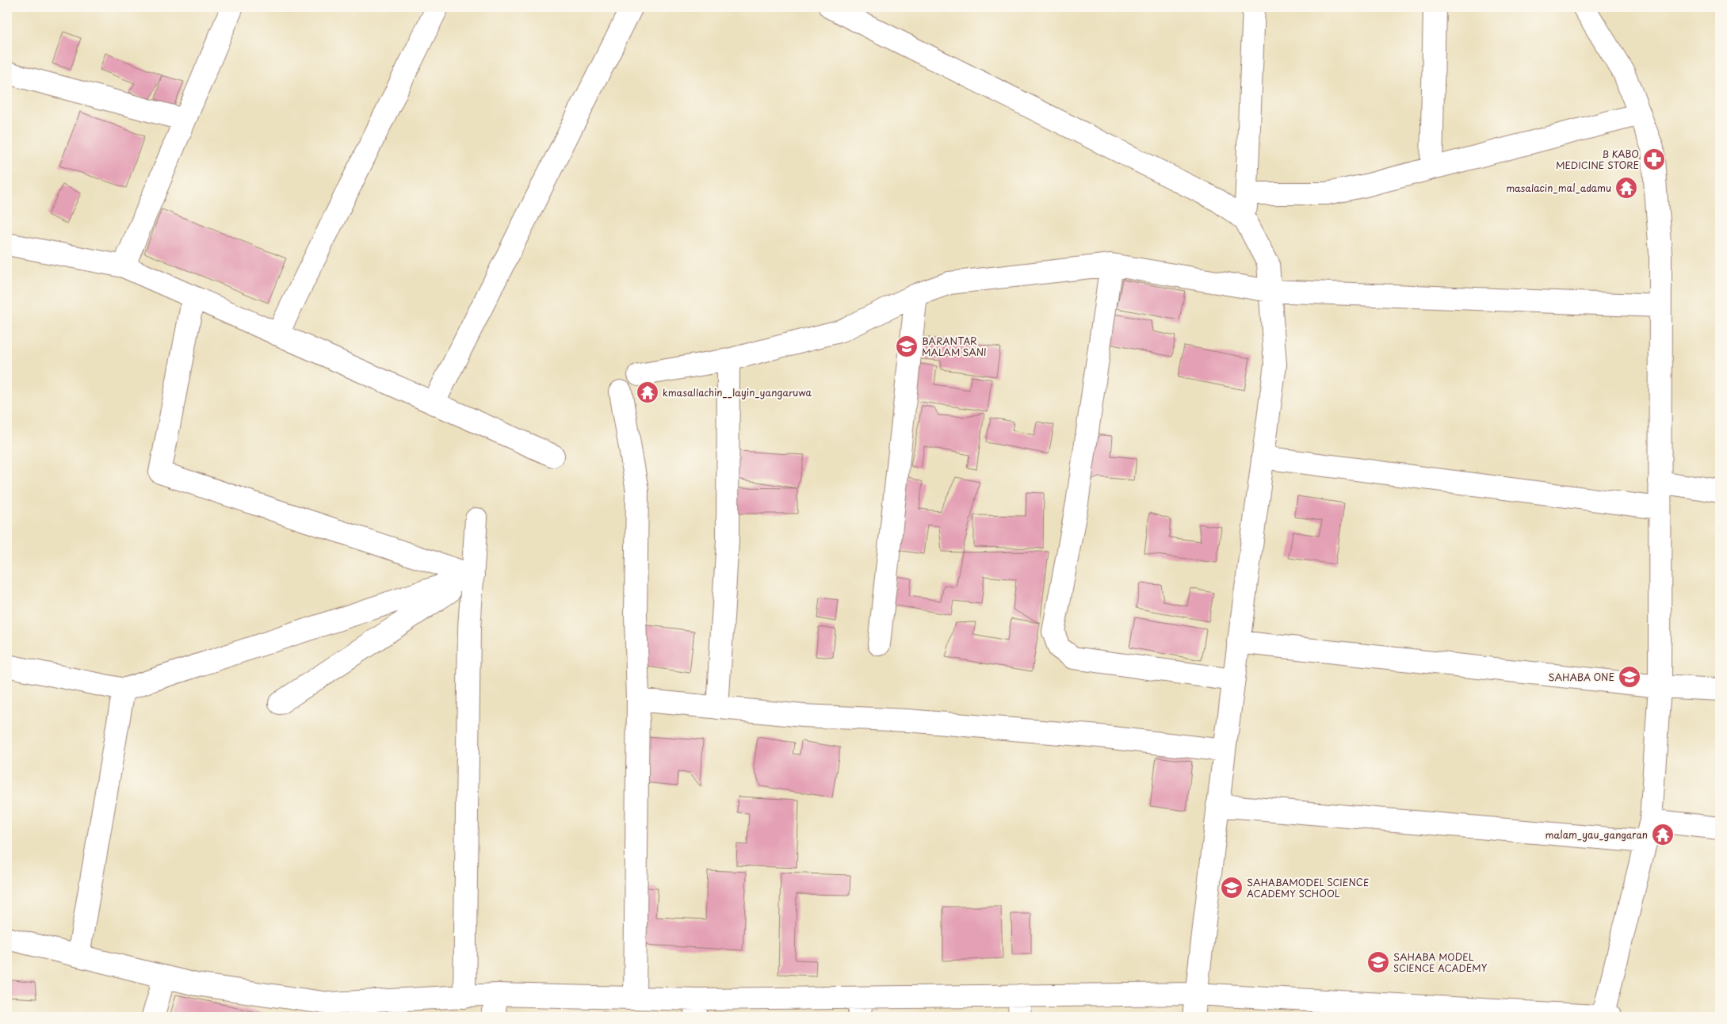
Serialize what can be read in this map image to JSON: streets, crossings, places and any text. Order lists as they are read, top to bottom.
{
  "places": {
    "pharmacy": ["B KABO MEDICINE STORE"],
    "temple": ["masalacin_mal_adamu", "kmasallachin__layin_yangaruwa", "malam_yau_gangaran"],
    "school or university": [
      "BARANTAR MALAM SANI",
      "SAHABA ONE",
      "SAHABAMODEL SCIENCE ACADEMY SCHOOL",
      "SAHABA MODEL SCIENCE ACADEMY"
    ]
  }
}
